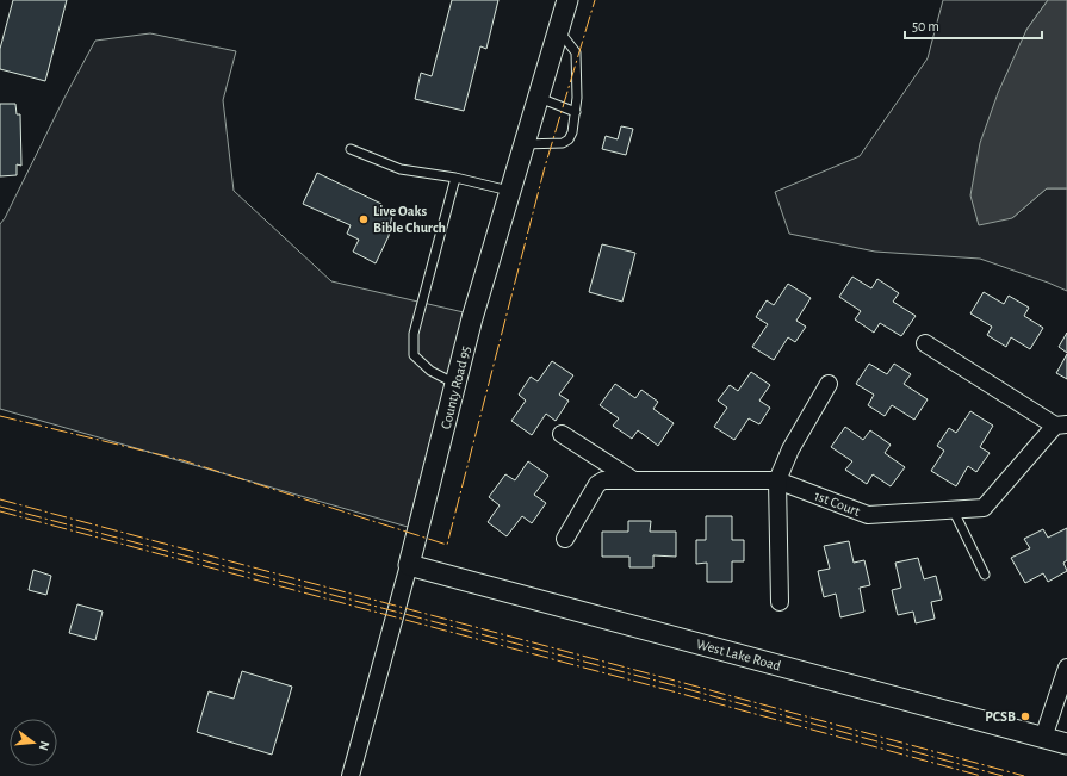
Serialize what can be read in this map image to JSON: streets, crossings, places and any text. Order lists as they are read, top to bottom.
{
  "streets": {
    "street": ["County Road 95", "1st Court", "West Lake Road"]
  },
  "crossings": [
    ["County Road 95", "West Lake Road"]
  ],
  "places": ["Live Oaks Bible Church", "PCSB"],
  "scale_bar": "50 m",
  "north": "right"
}
